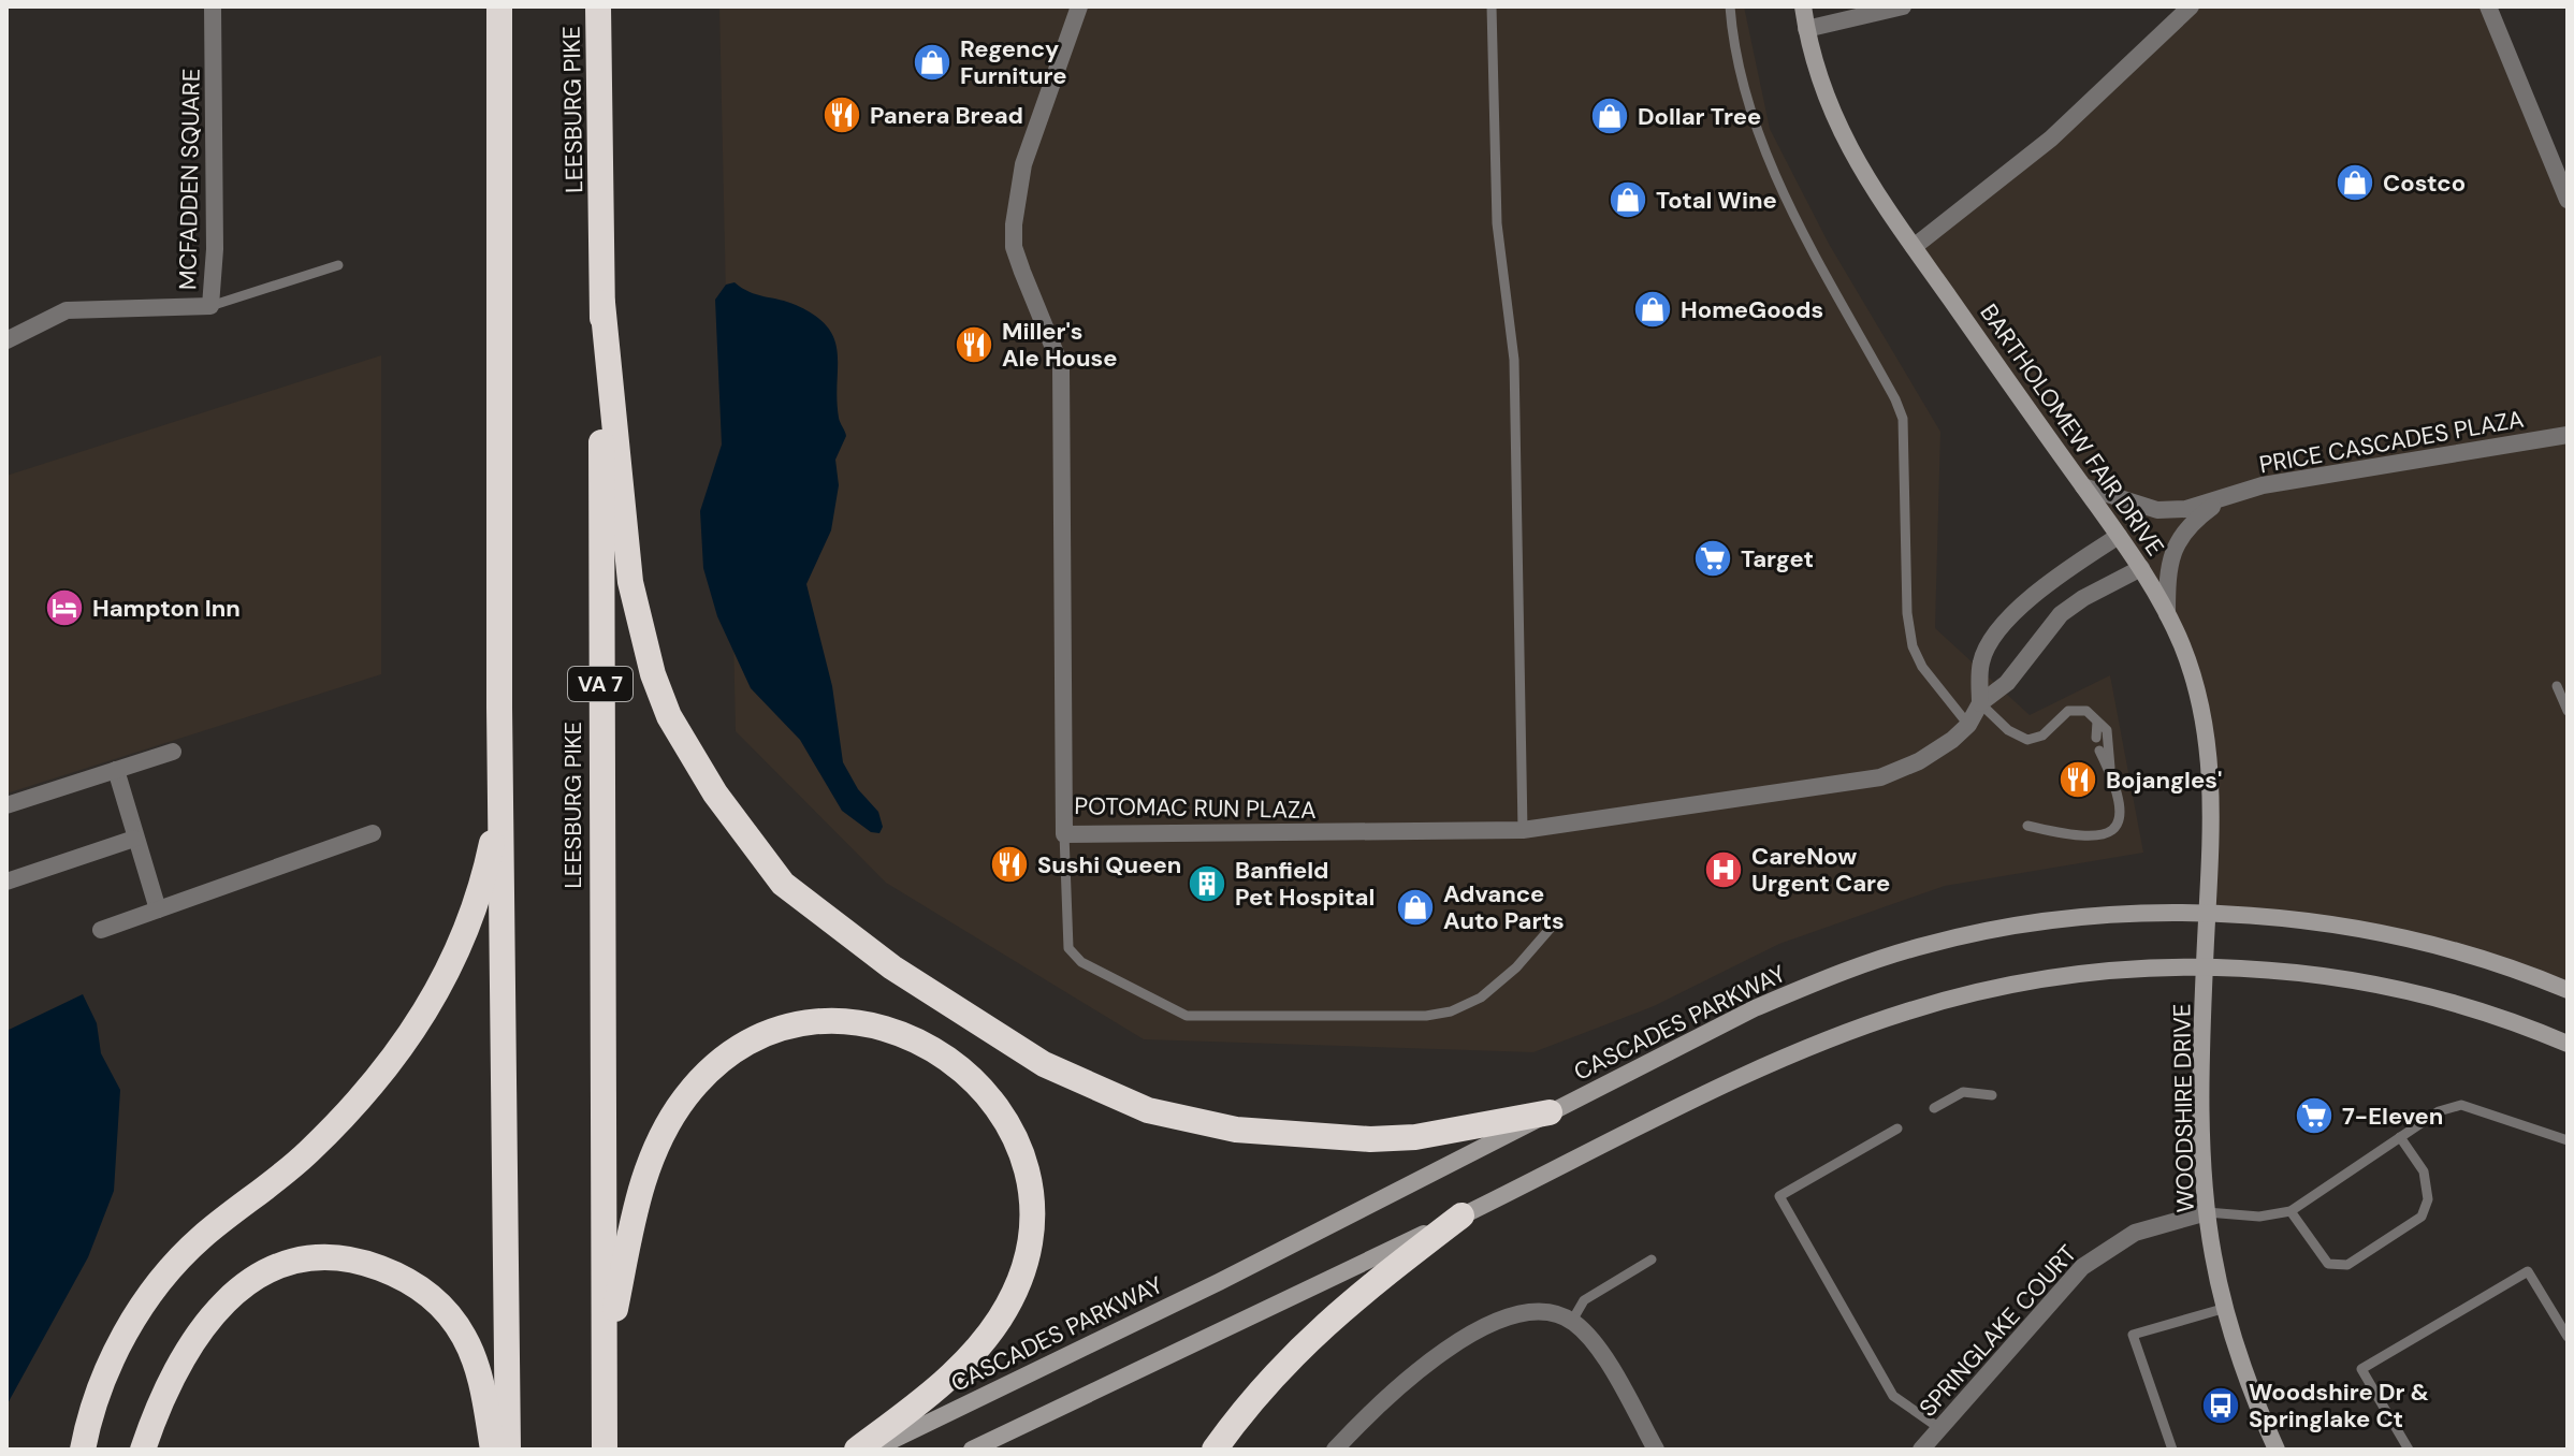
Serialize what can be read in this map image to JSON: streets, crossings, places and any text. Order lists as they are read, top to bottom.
{
  "streets": {
    "highway": ["LEESBURG PIKE", "VA 7"],
    "main road": ["BARTHOLOMEW FAIR DRIVE", "CASCADES PARKWAY", "WOODSHIRE DRIVE"],
    "street": [
      "MCFADDEN SQUARE",
      "PRICE CASCADES PLAZA",
      "POTOMAC RUN PLAZA",
      "SPRINGLAKE COURT"
    ]
  },
  "crossings": [
    ["BARTHOLOMEW FAIR DRIVE", "PRICE CASCADES PLAZA"],
    ["BARTHOLOMEW FAIR DRIVE", "POTOMAC RUN PLAZA"],
    ["BARTHOLOMEW FAIR DRIVE", "CASCADES PARKWAY"],
    ["BARTHOLOMEW FAIR DRIVE", "WOODSHIRE DRIVE"],
    ["CASCADES PARKWAY", "WOODSHIRE DRIVE"],
    ["WOODSHIRE DRIVE", "SPRINGLAKE COURT"]
  ],
  "places": {
    "shop": [
      "Regency Furniture",
      "Dollar Tree",
      "Costco",
      "Total Wine",
      "HomeGoods",
      "Advance Auto Parts"
    ],
    "restaurant": [
      "Panera Bread",
      "Miller's Ale House",
      "Bojangles'",
      "Sushi Queen"
    ],
    "supermarket": ["Target", "7-Eleven"],
    "hotel": ["Hampton Inn"],
    "hospital": ["CareNow Urgent Care"],
    "building": ["Banfield Pet Hospital"],
    "bus stop": ["Woodshire Dr & Springlake Ct"]
  }
}
